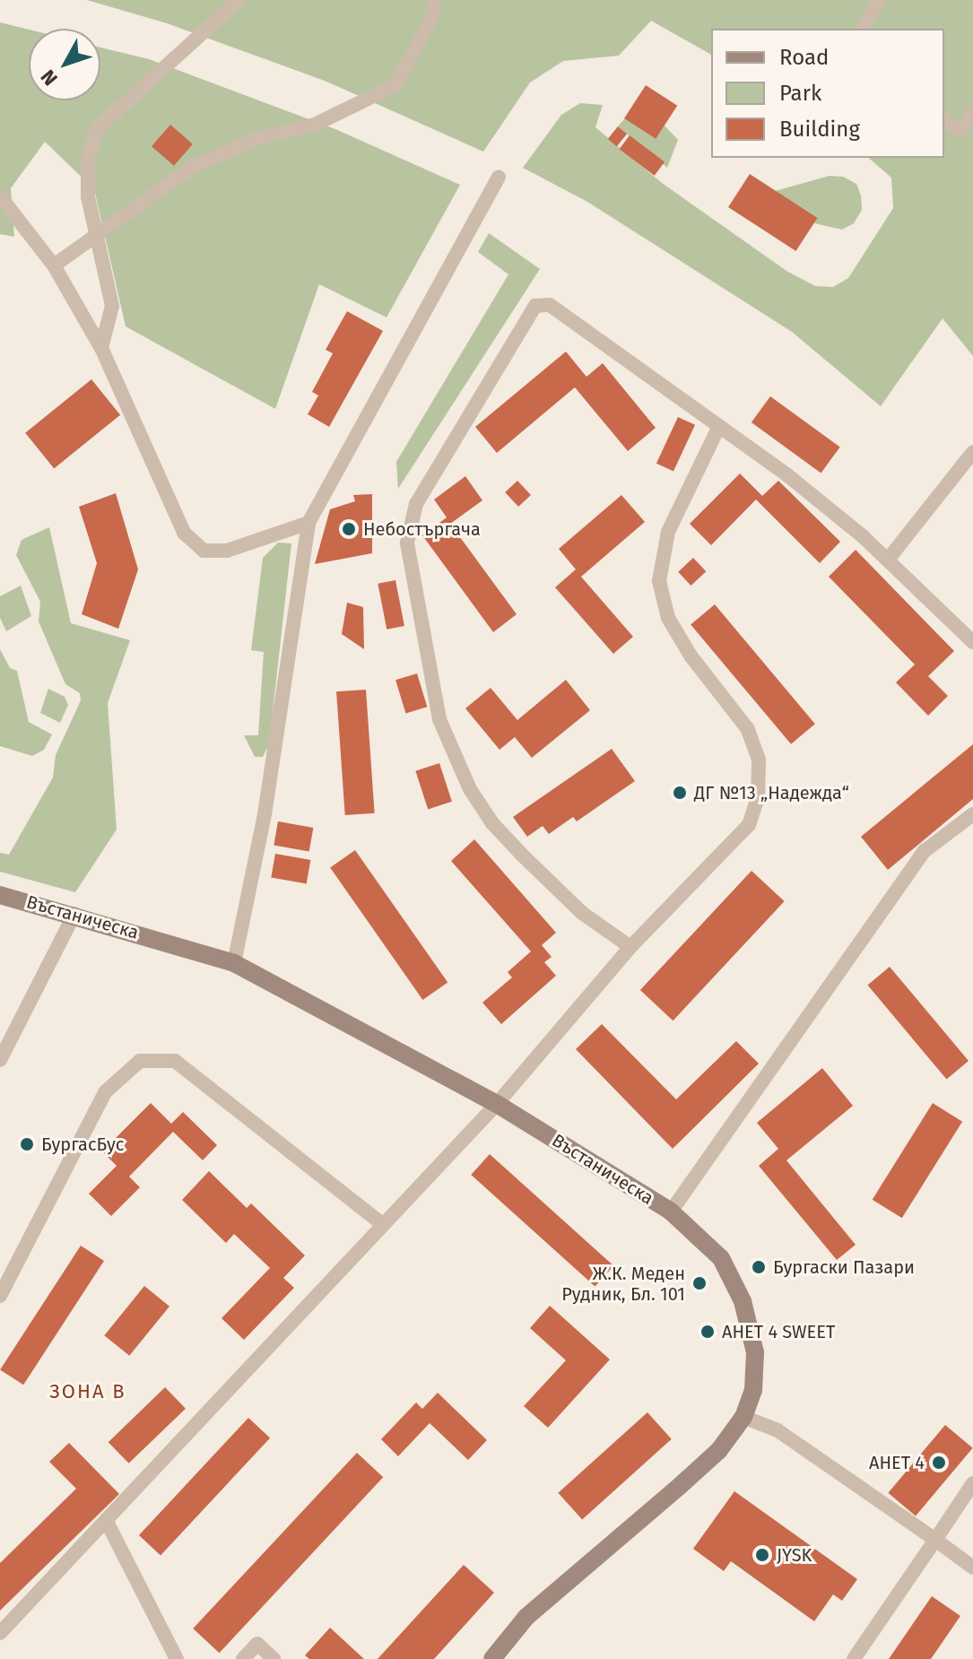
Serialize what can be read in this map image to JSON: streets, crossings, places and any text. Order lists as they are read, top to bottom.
{
  "streets": {
    "main road": ["Въстаническа"]
  },
  "districts": ["ЗОНА В"],
  "places": [
    "Небостъргача",
    "ДГ №13 „Надежда“",
    "БургасБус",
    "Бургаски Пазари",
    "Ж.К. Меден Рудник, Бл. 101",
    "АНЕТ 4 SWEET",
    "АНЕТ 4",
    "JYSK"
  ],
  "legend": ["Road", "Park", "Building"],
  "north": "bottom left"
}
